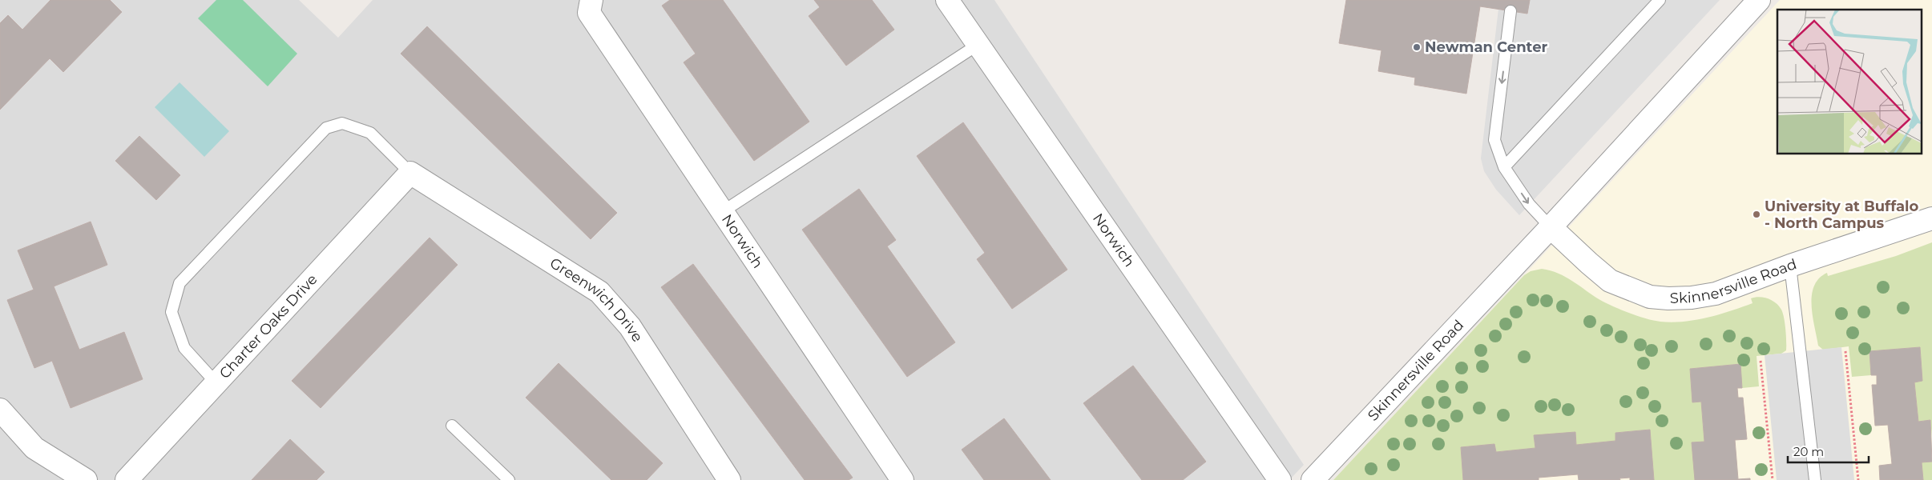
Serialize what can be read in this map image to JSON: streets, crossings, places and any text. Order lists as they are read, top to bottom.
{
  "streets": {
    "street": [
      "Norwich",
      "Skinnersville Road",
      "Greenwich Drive",
      "Charter Oaks Drive"
    ]
  },
  "crossings": [
    ["Greenwich Drive", "Charter Oaks Drive"]
  ],
  "places": ["Newman Center", "University at Buffalo - North Campus"],
  "scale_bar": "20 m"
}
